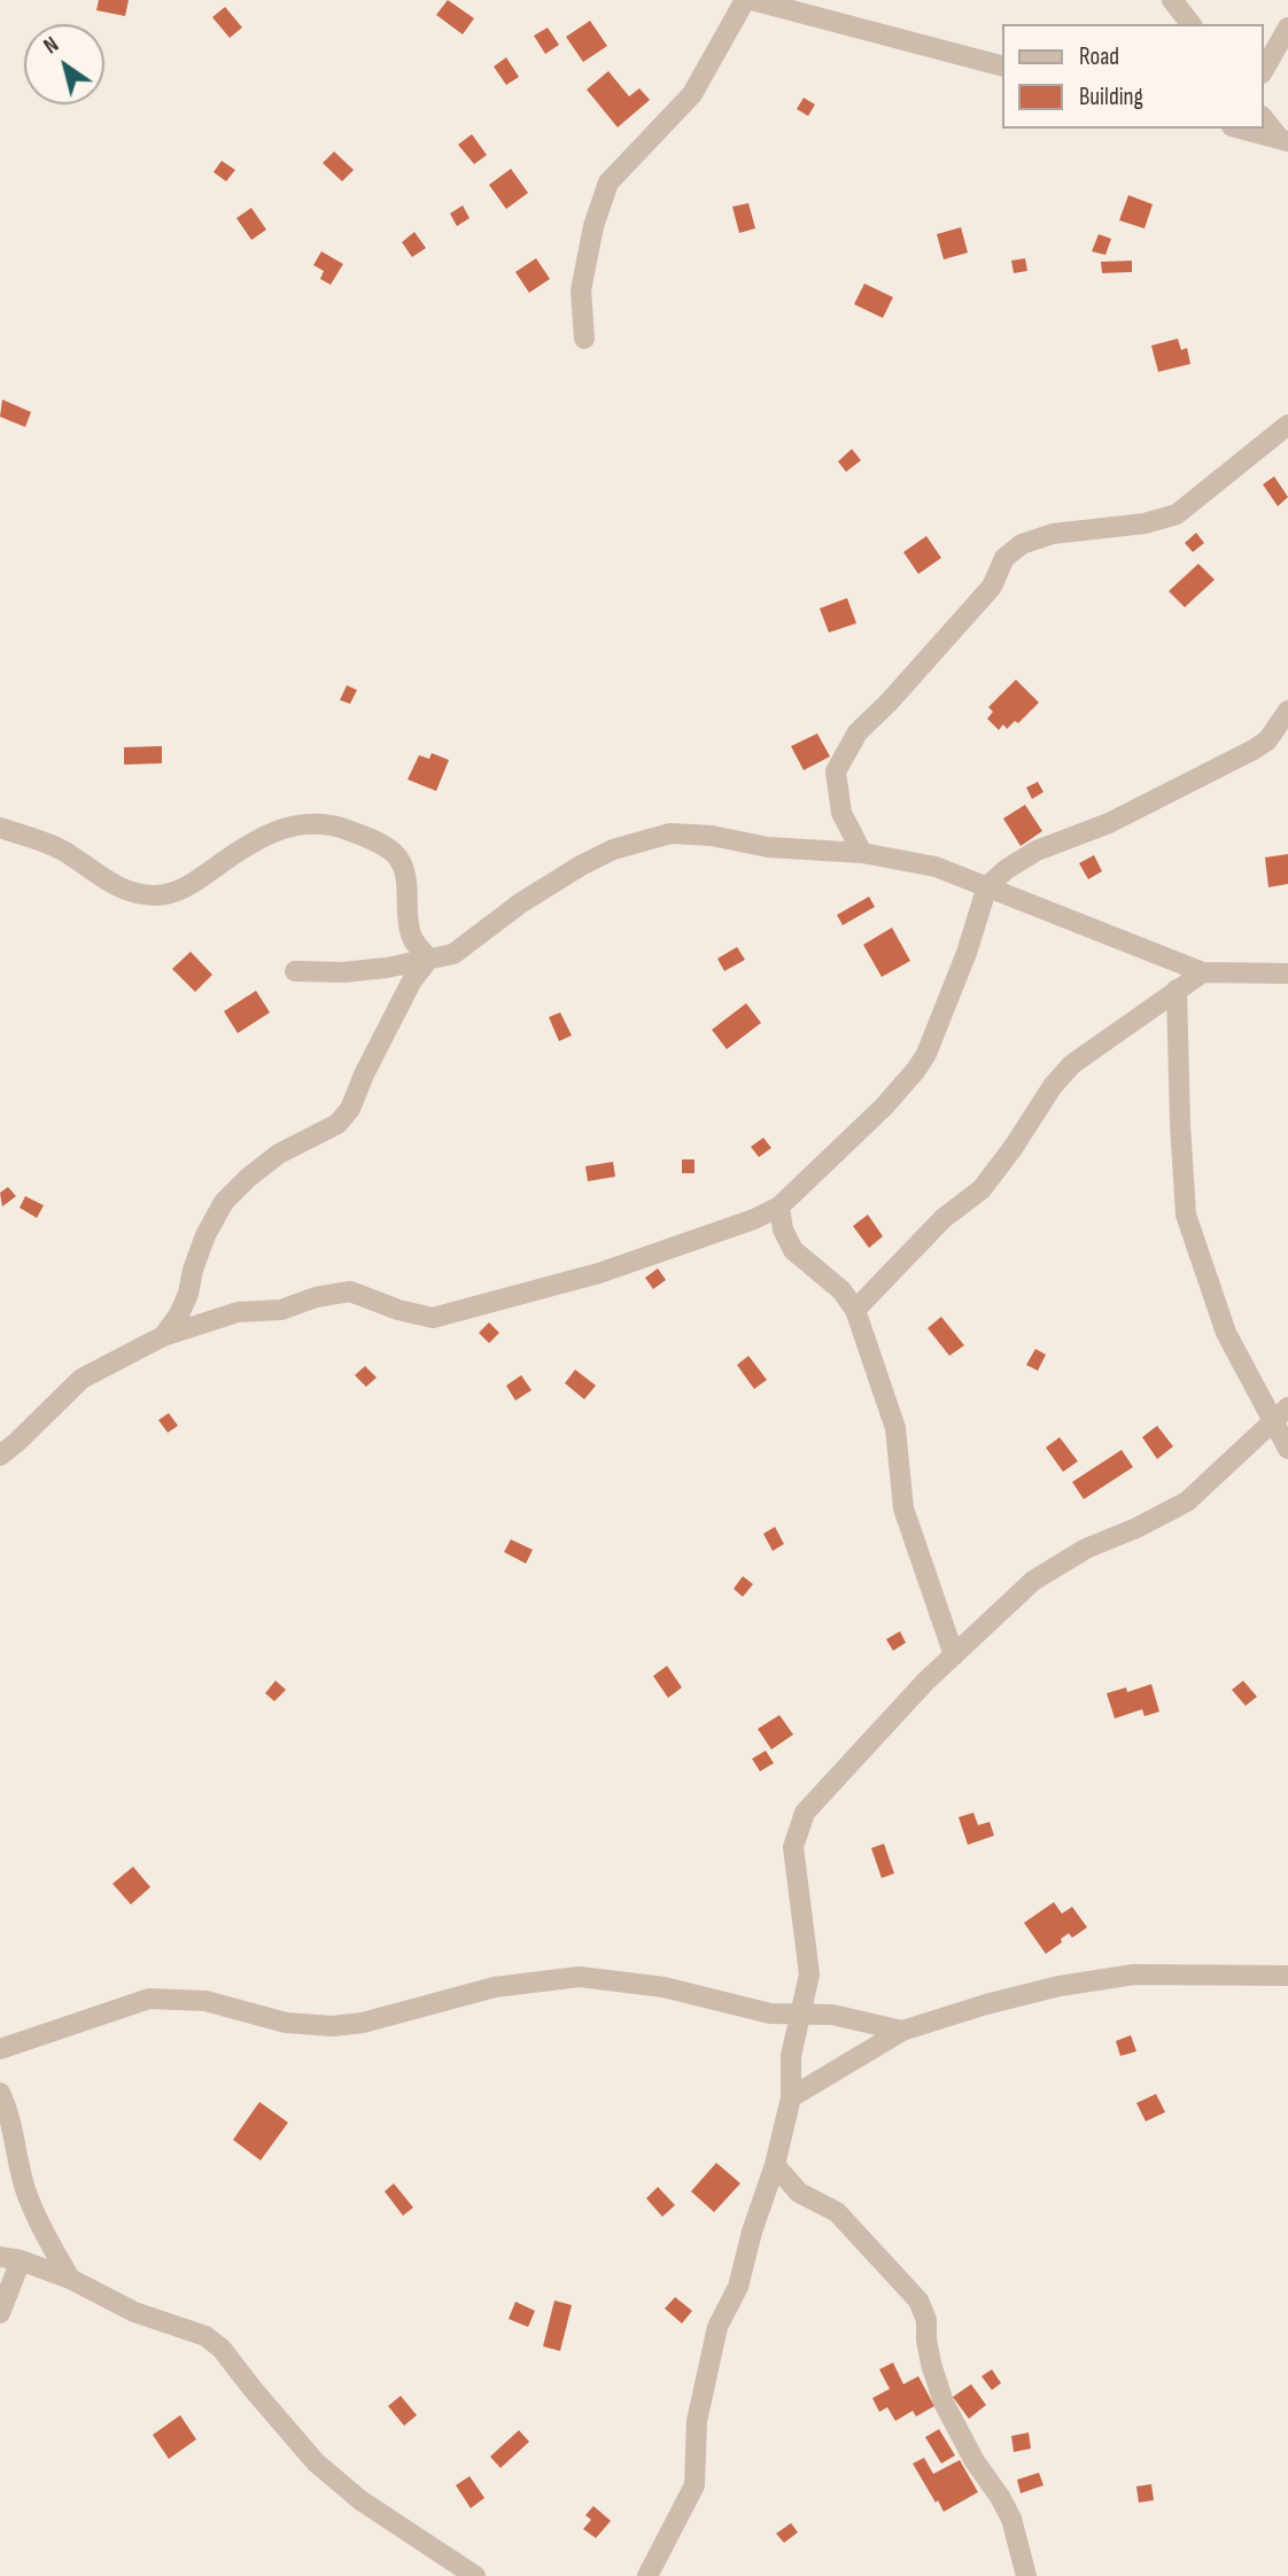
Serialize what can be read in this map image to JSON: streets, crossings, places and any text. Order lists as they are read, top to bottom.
{
  "legend": ["Road", "Building"],
  "north": "top left"
}
